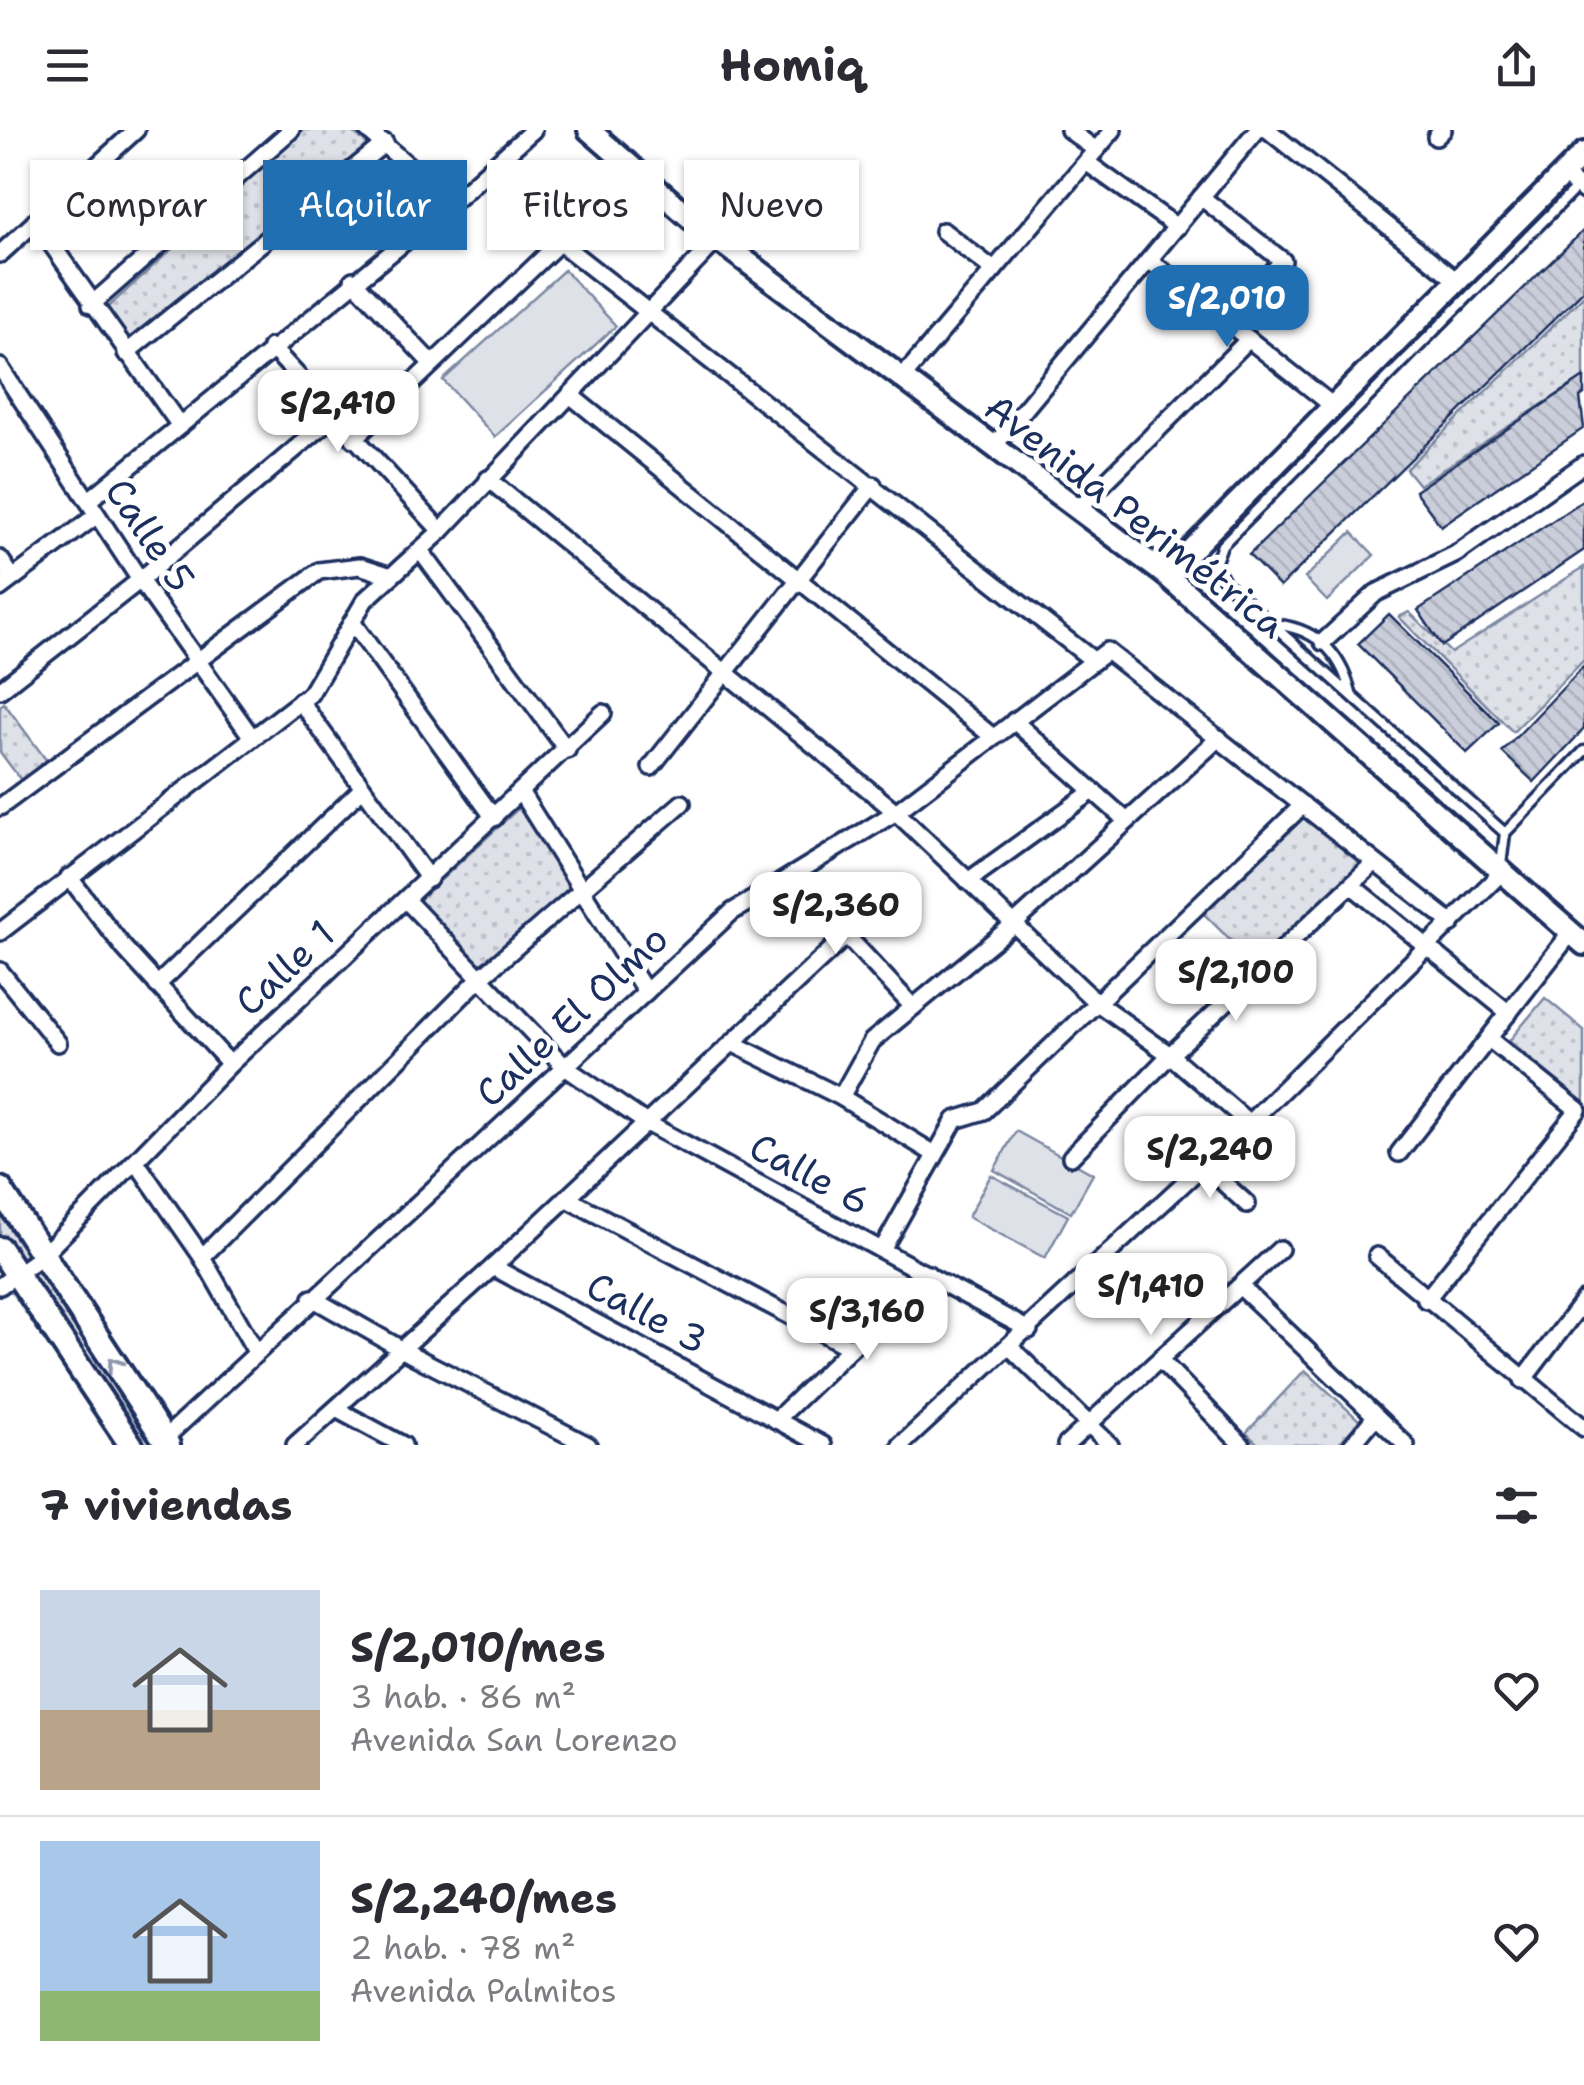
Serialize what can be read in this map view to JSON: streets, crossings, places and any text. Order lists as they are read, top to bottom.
{
  "streets": {
    "street": [
      "Avenida Perimétrica",
      "Calle 5",
      "Calle 1",
      "Calle El Olmo",
      "Calle 6",
      "Calle 3"
    ]
  },
  "crossings": [
    ["Calle 1", "Calle 6"],
    ["Calle El Olmo", "Calle 6"]
  ],
  "page": {
    "header": "Homiq",
    "chip": [
      "Comprar",
      "Alquilar",
      "Filtros",
      "Nuevo"
    ],
    "price": [
      "S/2,010",
      "S/2,410",
      "S/2,360",
      "S/2,100",
      "S/2,240",
      "S/1,410",
      "S/3,160"
    ],
    "heading": "7 viviendas",
    "list": [
      {
        "name": "S/2,010/mes",
        "note": "3 hab. · 86 m² · Avenida San Lorenzo"
      },
      {
        "name": "S/2,240/mes",
        "note": "2 hab. · 78 m² · Avenida Palmitos"
      }
    ]
  }
}
